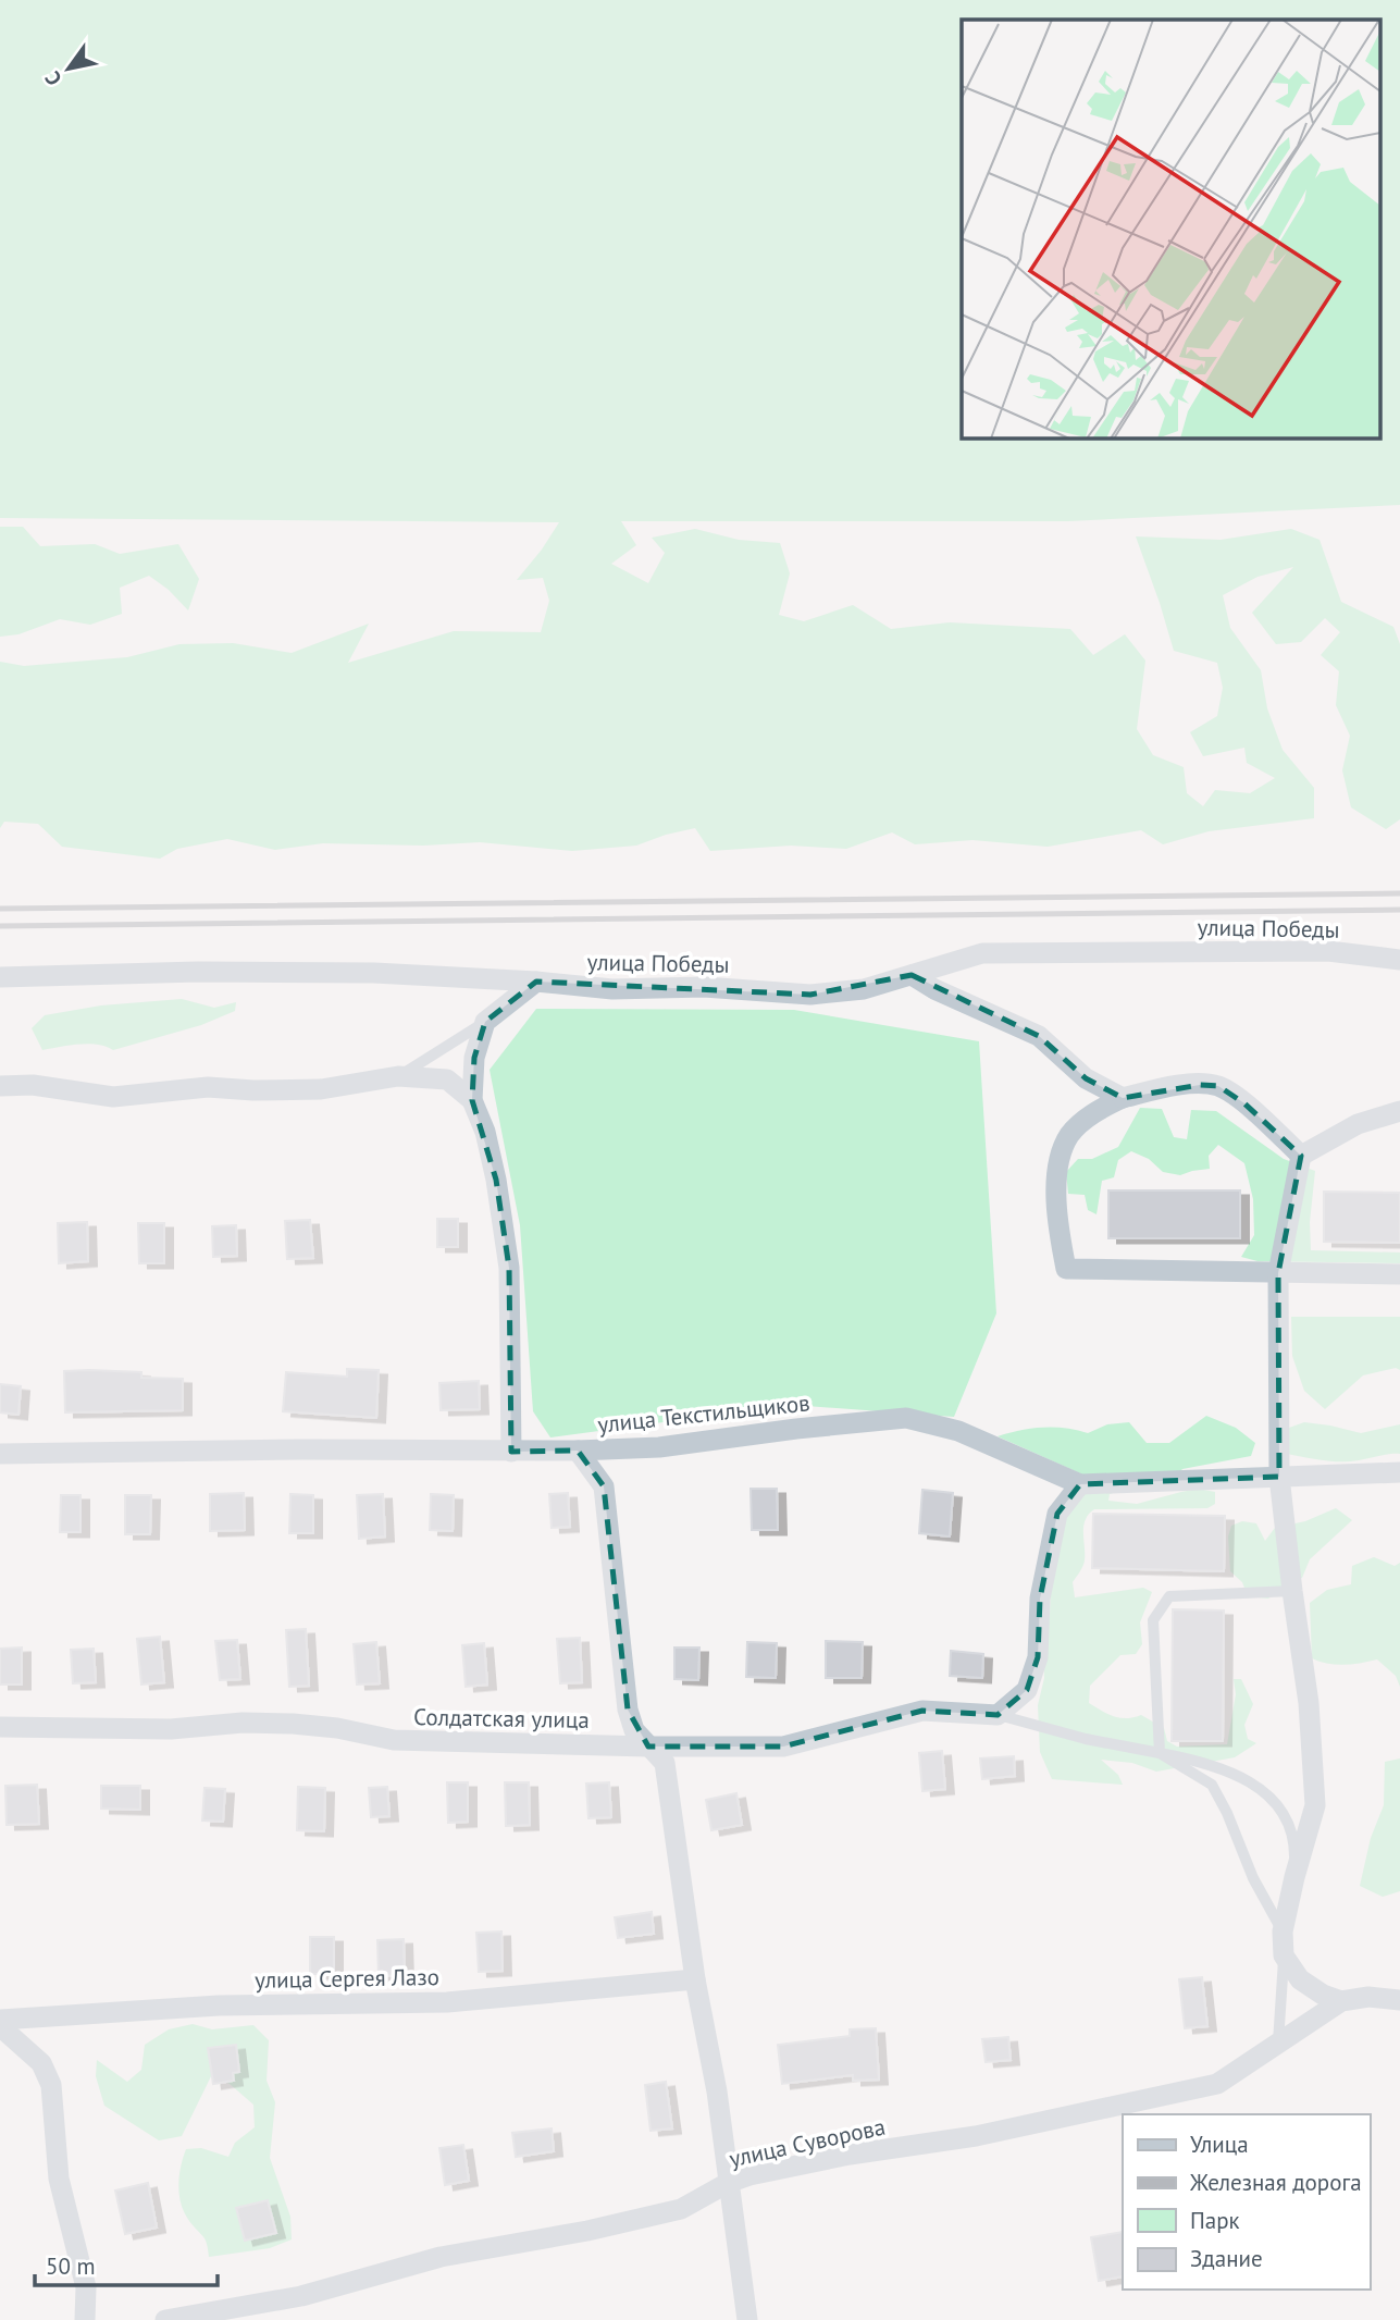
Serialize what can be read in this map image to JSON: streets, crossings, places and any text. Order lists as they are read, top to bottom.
{
  "streets": {
    "street": [
      "улица Победы",
      "улица Текстильщиков",
      "Солдатская улица",
      "улица Сергея Лазо",
      "улица Суворова"
    ]
  },
  "legend": [
    "Улица",
    "Железная дорога",
    "Парк",
    "Здание"
  ],
  "scale_bar": "50 m",
  "north": "bottom left"
}
